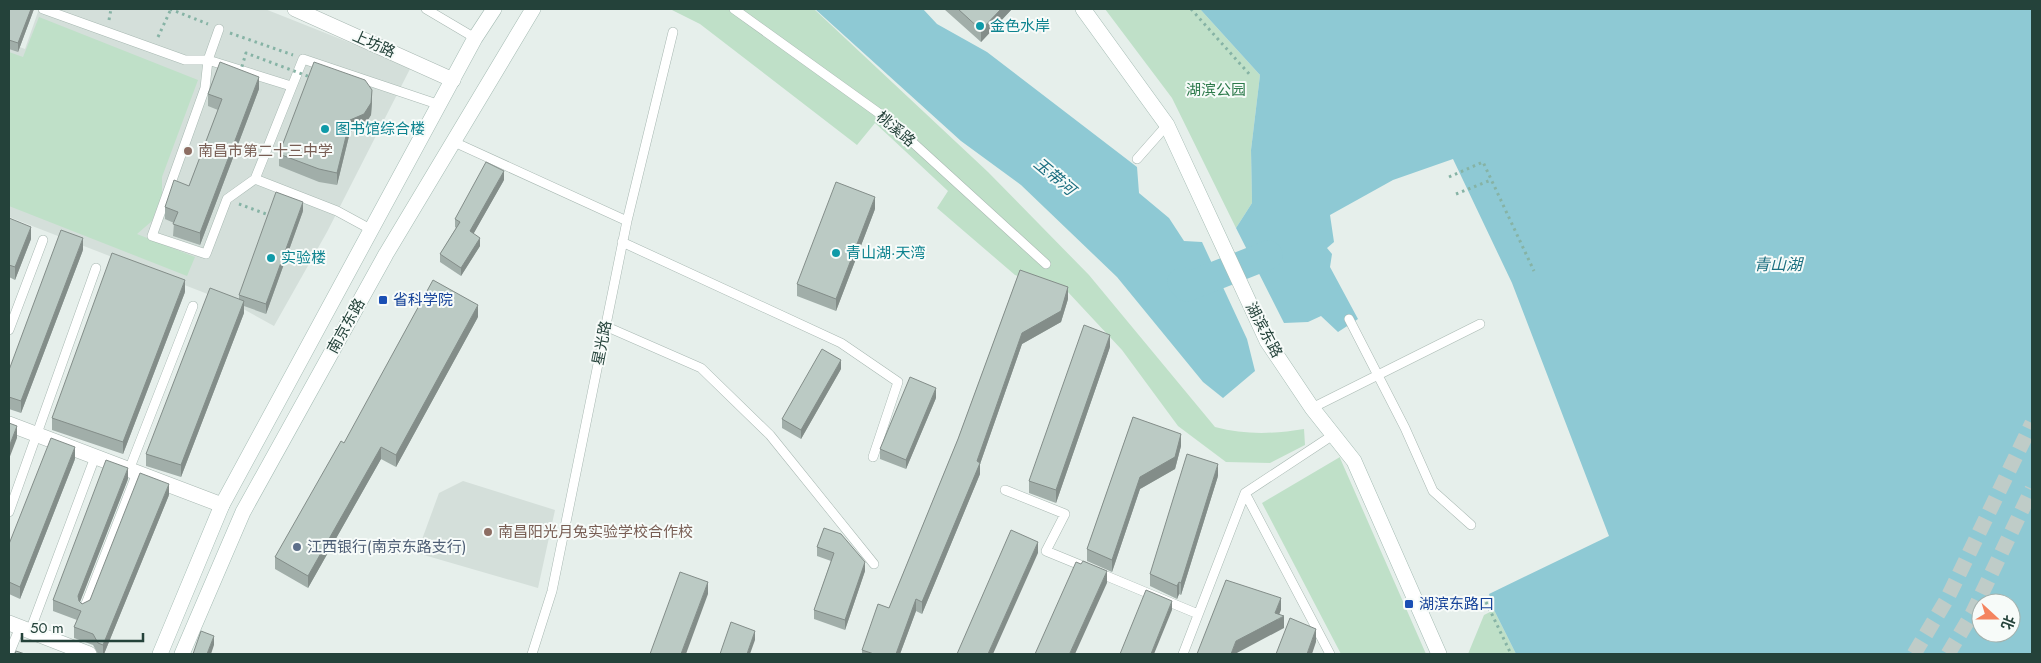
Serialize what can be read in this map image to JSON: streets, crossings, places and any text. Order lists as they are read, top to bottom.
{
  "streets": {
    "main road": ["上坊路", "南京东路", "湖滨东路"],
    "lane": ["桃溪路", "星光路"]
  },
  "crossings": [
    ["上坊路", "南京东路"]
  ],
  "water": ["玉带河", "青山湖"],
  "parks": ["湖滨公园"],
  "places": {
    "other": [
      "金色水岸",
      "图书馆综合楼",
      "南昌市第二十三中学",
      "青山湖·天湾",
      "实验楼",
      "南昌阳光月兔实验学校合作校",
      "江西银行(南京东路支行)"
    ],
    "transit": ["省科学院", "湖滨东路口"]
  },
  "scale_bar": "50 m",
  "north": "right"
}
